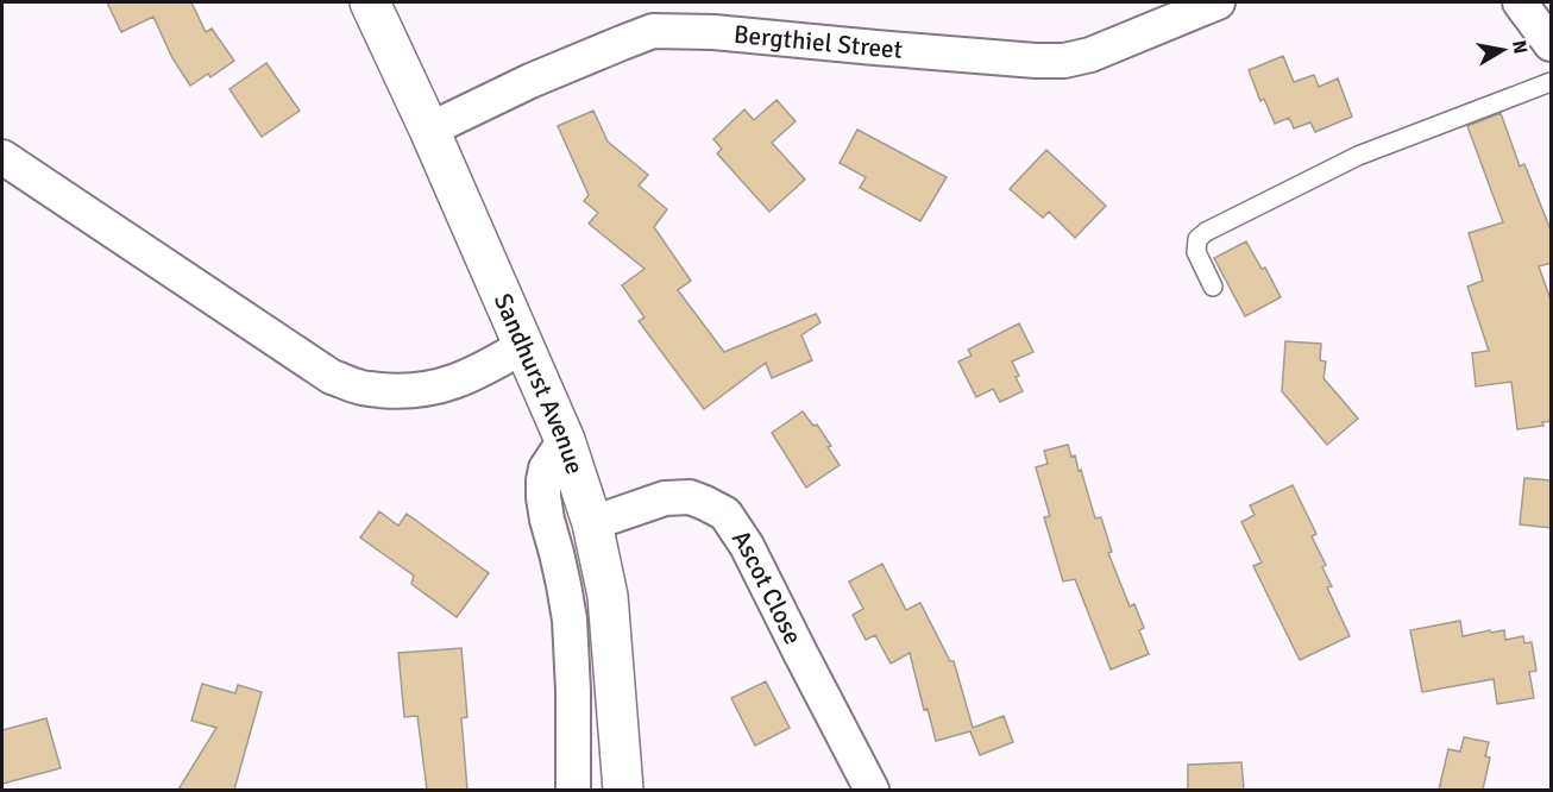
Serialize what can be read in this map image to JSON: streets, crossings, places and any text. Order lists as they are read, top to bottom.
{
  "streets": {
    "street": ["Bergthiel Street", "Sandhurst Avenue", "Ascot Close"]
  },
  "crossings": [
    ["Bergthiel Street", "Sandhurst Avenue"],
    ["Sandhurst Avenue", "Ascot Close"]
  ],
  "north": "right"
}
